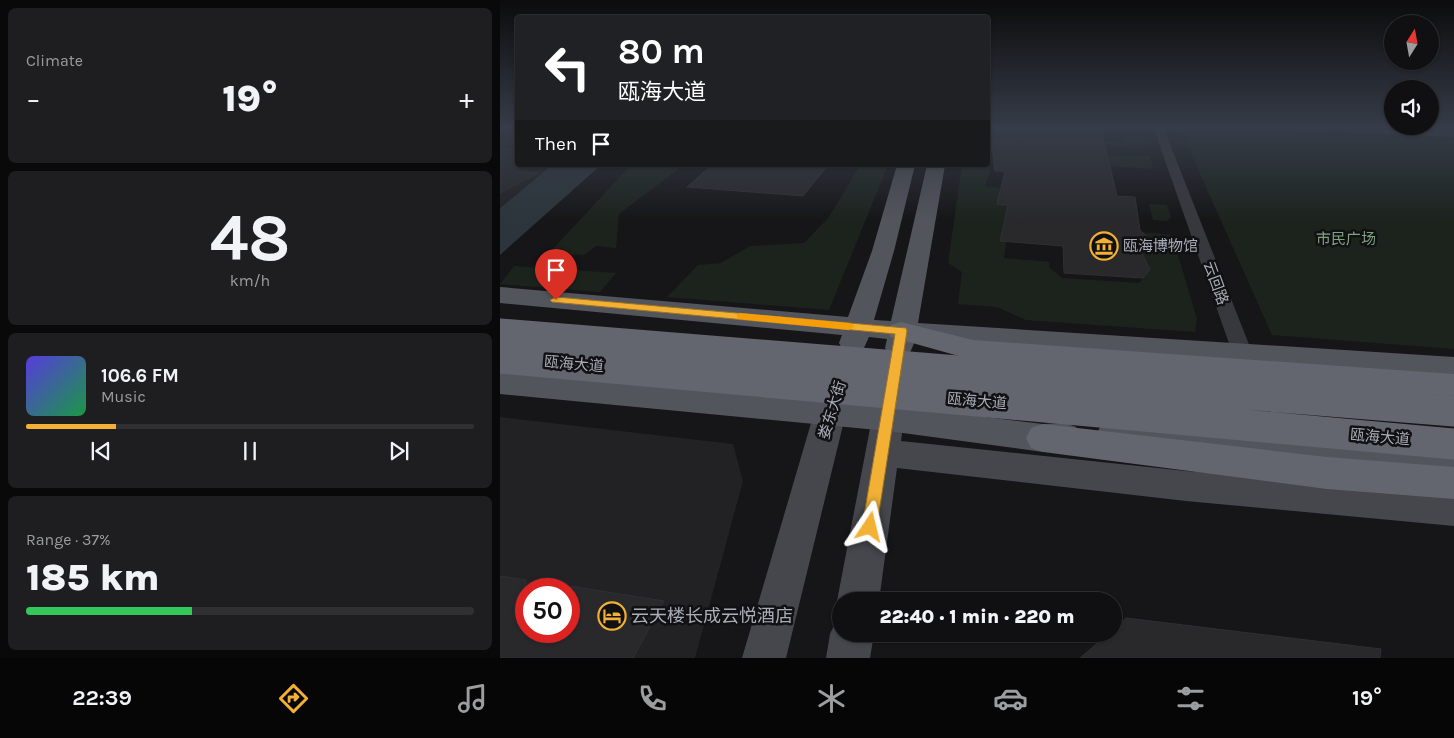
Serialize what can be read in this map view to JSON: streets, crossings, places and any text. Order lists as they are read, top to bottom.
{
  "streets": {
    "highway": ["瓯海大道"],
    "main road": ["娄东大街"],
    "street": ["云回路"]
  },
  "crossings": [
    ["瓯海大道", "娄东大街"]
  ],
  "parks": ["市民广场"],
  "places": {
    "museum": ["瓯海博物馆"],
    "hotel": ["云天楼长成云悦酒店"]
  },
  "north": "top",
  "page": {
    "tile": [
      "Climate",
      ["48", "km/h"],
      ["Range · 37%", "185 km"]
    ],
    "turn": ["80 m", "瓯海大道"],
    "heat": ["−", "19°", "+"],
    "then": "Then",
    "song": ["106.6 FM", "Music"],
    "limit": "50",
    "trip": "22:40 · 1 min · 220 m",
    "tabs": ["22:39", "19°"]
  }
}
